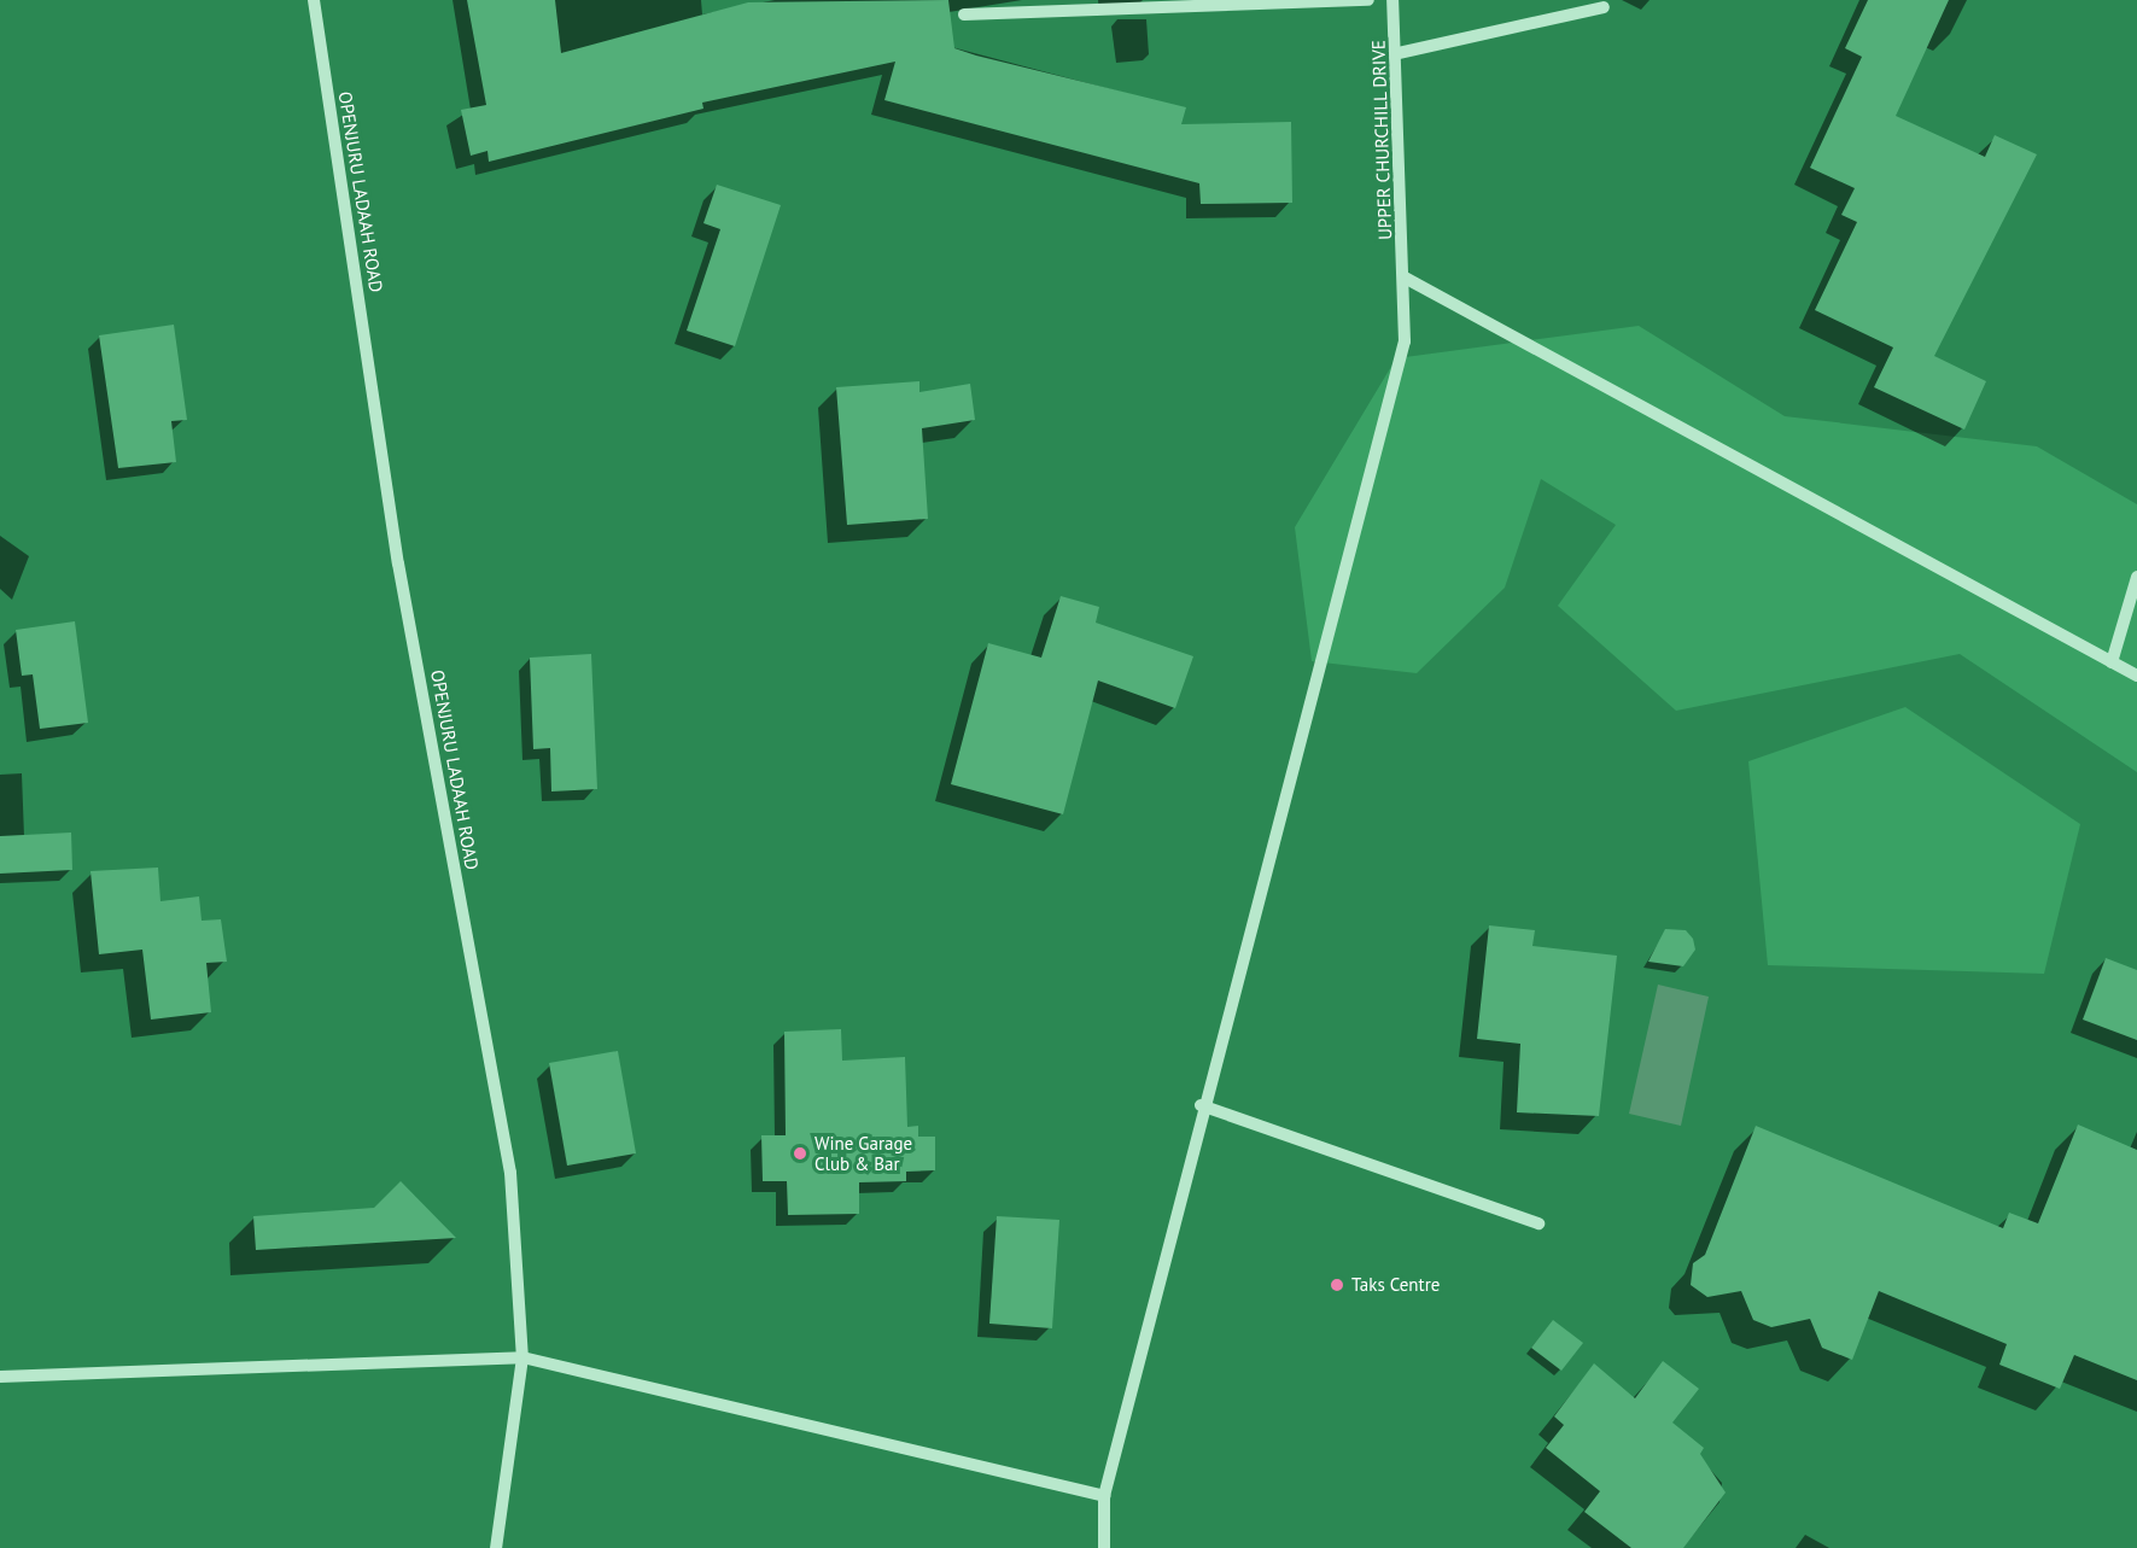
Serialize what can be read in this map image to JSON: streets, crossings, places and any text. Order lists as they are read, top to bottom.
{
  "streets": {
    "street": ["UPPER CHURCHILL DRIVE", "OPENJURU LADAAH ROAD"]
  },
  "places": ["Wine Garage Club & Bar", "Taks Centre"]
}
